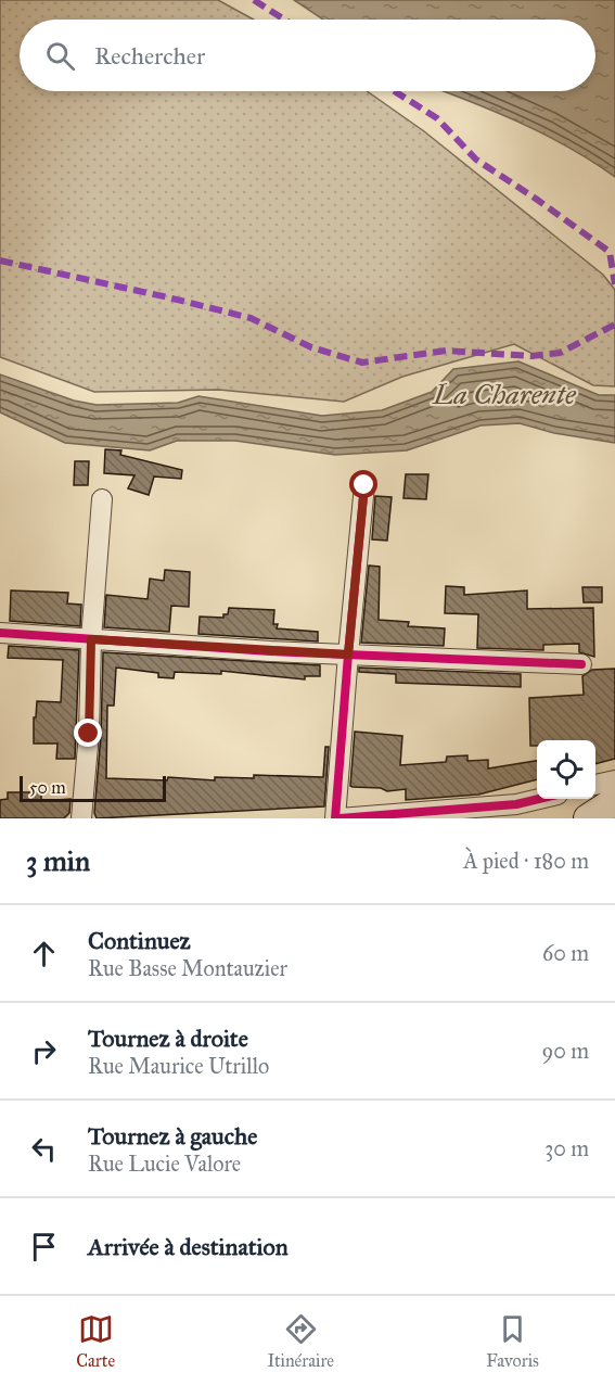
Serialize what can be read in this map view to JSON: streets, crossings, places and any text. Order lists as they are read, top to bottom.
{
  "water": ["La Charente"],
  "scale_bar": "50 m",
  "page": {
    "search": "Rechercher",
    "scale": "50 m",
    "heading": ["3 min", "À pied · 180 m"],
    "list": [
      ["Continuez", "Rue Basse Montauzier", "60 m"],
      ["Tournez à droite", "Rue Maurice Utrillo", "90 m"],
      ["Tournez à gauche", "Rue Lucie Valore", "30 m"],
      "Arrivée à destination"
    ],
    "nav": ["Carte", "Itinéraire", "Favoris"]
  }
}
